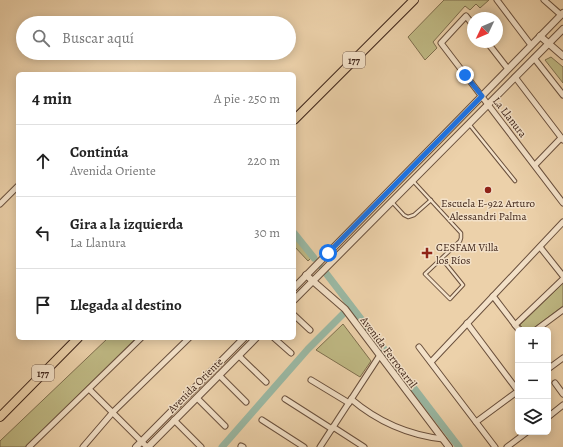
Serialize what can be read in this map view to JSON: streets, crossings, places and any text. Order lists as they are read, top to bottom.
{
  "streets": {
    "main road": ["177"],
    "street": ["La Llanura", "Avenida Ferrocarril", "Avenida Oriente"]
  },
  "places": {
    "other": ["Escuela E-922 Arturo Alessandri Palma"],
    "health": ["CESFAM Villa los Ríos"]
  },
  "north": "bottom left",
  "page": {
    "search": "Buscar aquí",
    "heading": ["4 min", "A pie · 250 m"],
    "list": [
      ["Continúa", "Avenida Oriente", "220 m"],
      ["Gira a la izquierda", "La Llanura", "30 m"],
      "Llegada al destino"
    ],
    "map_buttons": ["+", "−"]
  }
}
